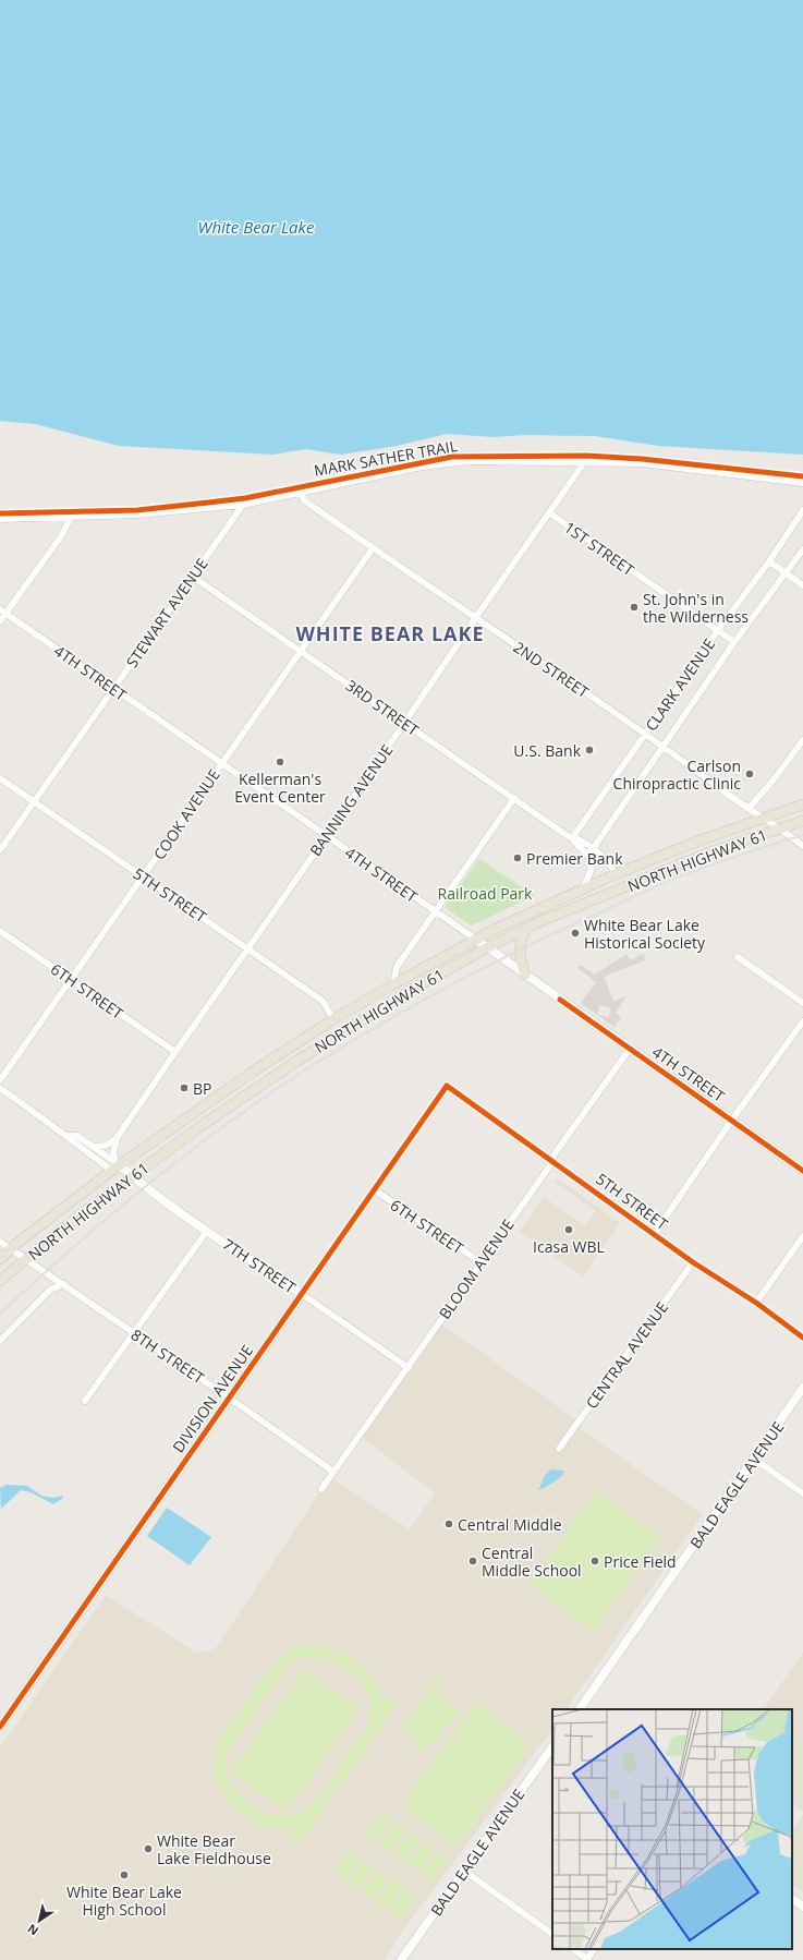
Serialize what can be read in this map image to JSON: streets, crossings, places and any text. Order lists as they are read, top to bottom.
{
  "streets": {
    "main road": ["NORTH HIGHWAY 61"],
    "street": [
      "1ST STREET",
      "STEWART AVENUE",
      "2ND STREET",
      "4TH STREET",
      "CLARK AVENUE",
      "3RD STREET",
      "BANNING AVENUE",
      "COOK AVENUE",
      "5TH STREET",
      "6TH STREET",
      "7TH STREET",
      "BLOOM AVENUE",
      "CENTRAL AVENUE",
      "8TH STREET",
      "DIVISION AVENUE",
      "BALD EAGLE AVENUE"
    ],
    "cycle path": ["MARK SATHER TRAIL"]
  },
  "crossings": [
    ["1ST STREET", "CLARK AVENUE"],
    ["1ST STREET", "BANNING AVENUE"],
    ["STEWART AVENUE", "4TH STREET"],
    ["STEWART AVENUE", "3RD STREET"],
    ["STEWART AVENUE", "5TH STREET"],
    ["2ND STREET", "CLARK AVENUE"],
    ["2ND STREET", "BANNING AVENUE"],
    ["2ND STREET", "COOK AVENUE"],
    ["2ND STREET", "NORTH HIGHWAY 61"],
    ["4TH STREET", "BANNING AVENUE"],
    ["4TH STREET", "COOK AVENUE"],
    ["4TH STREET", "NORTH HIGHWAY 61"],
    ["4TH STREET", "BLOOM AVENUE"],
    ["CLARK AVENUE", "3RD STREET"],
    ["3RD STREET", "BANNING AVENUE"],
    ["3RD STREET", "COOK AVENUE"],
    ["3RD STREET", "NORTH HIGHWAY 61"],
    ["BANNING AVENUE", "NORTH HIGHWAY 61"],
    ["BANNING AVENUE", "5TH STREET"],
    ["BANNING AVENUE", "6TH STREET"],
    ["BANNING AVENUE", "7TH STREET"],
    ["COOK AVENUE", "5TH STREET"],
    ["COOK AVENUE", "6TH STREET"],
    ["NORTH HIGHWAY 61", "5TH STREET"],
    ["NORTH HIGHWAY 61", "7TH STREET"],
    ["NORTH HIGHWAY 61", "8TH STREET"],
    ["5TH STREET", "BLOOM AVENUE"],
    ["5TH STREET", "CENTRAL AVENUE"],
    ["5TH STREET", "DIVISION AVENUE"],
    ["6TH STREET", "BLOOM AVENUE"],
    ["6TH STREET", "DIVISION AVENUE"],
    ["7TH STREET", "BLOOM AVENUE"],
    ["7TH STREET", "DIVISION AVENUE"],
    ["BLOOM AVENUE", "8TH STREET"],
    ["8TH STREET", "DIVISION AVENUE"]
  ],
  "districts": ["WHITE BEAR LAKE"],
  "water": ["White Bear Lake"],
  "parks": ["Railroad Park"],
  "places": [
    "St. John's in the Wilderness",
    "U.S. Bank",
    "Kellerman's Event Center",
    "Carlson Chiropractic Clinic",
    "Premier Bank",
    "White Bear Lake Historical Society",
    "BP",
    "Icasa WBL",
    "Central Middle",
    "Central Middle School",
    "Price Field",
    "White Bear Lake Fieldhouse",
    "White Bear Lake High School"
  ],
  "north": "bottom left"
}
